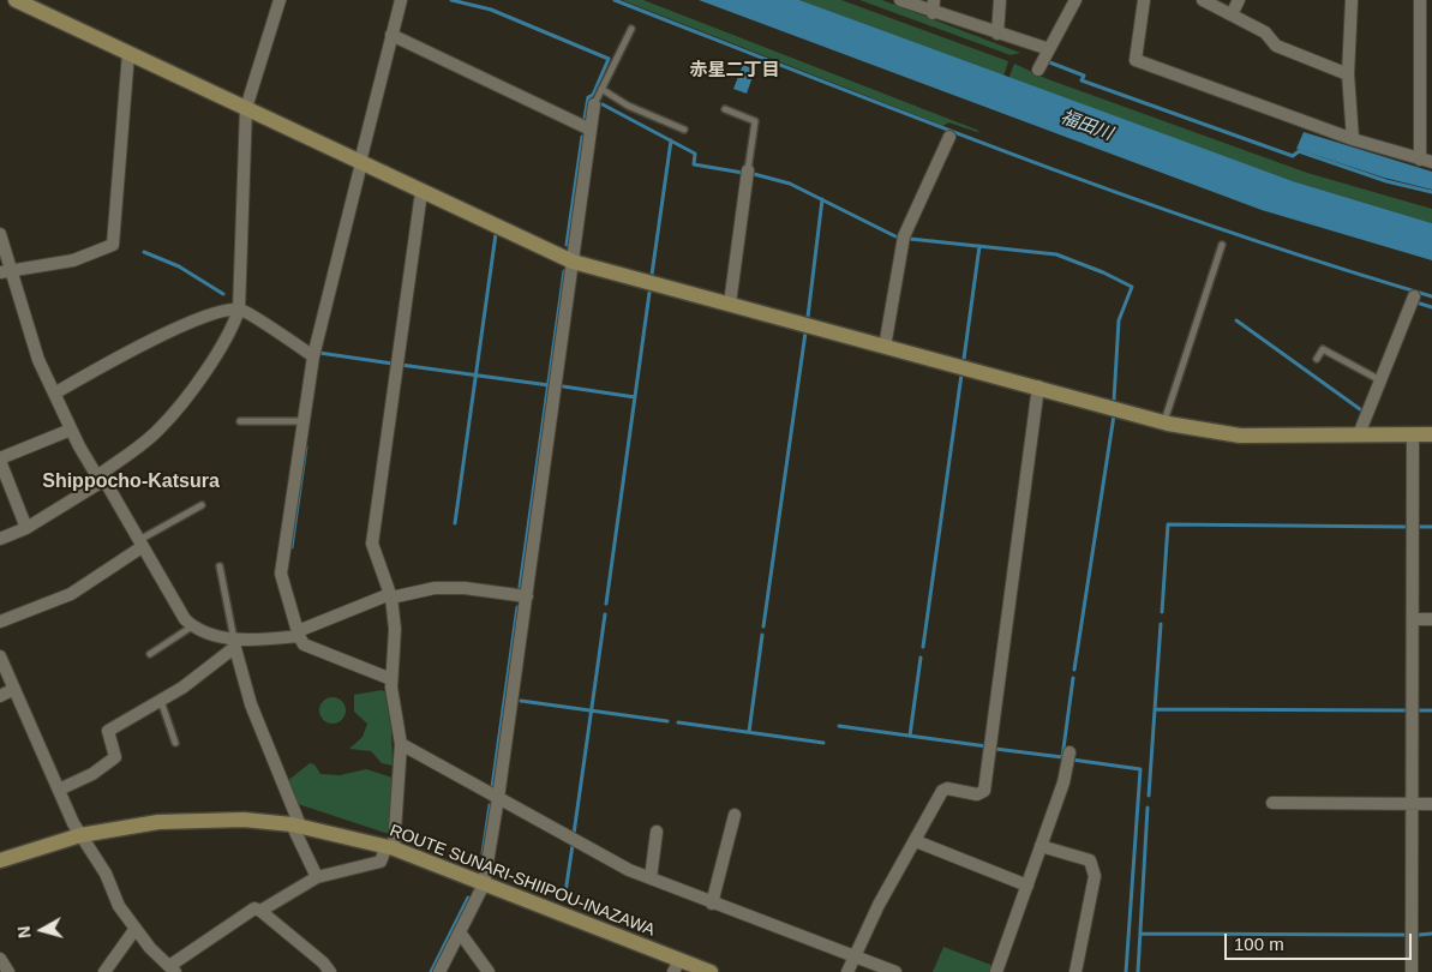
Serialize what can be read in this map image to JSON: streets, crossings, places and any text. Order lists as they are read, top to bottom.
{
  "streets": {
    "street": ["ROUTE SUNARI-SHIIPOU-INAZAWA"]
  },
  "districts": ["赤星二丁目", "Shippocho-Katsura"],
  "water": ["福田川"],
  "scale_bar": "100 m",
  "north": "left"
}
